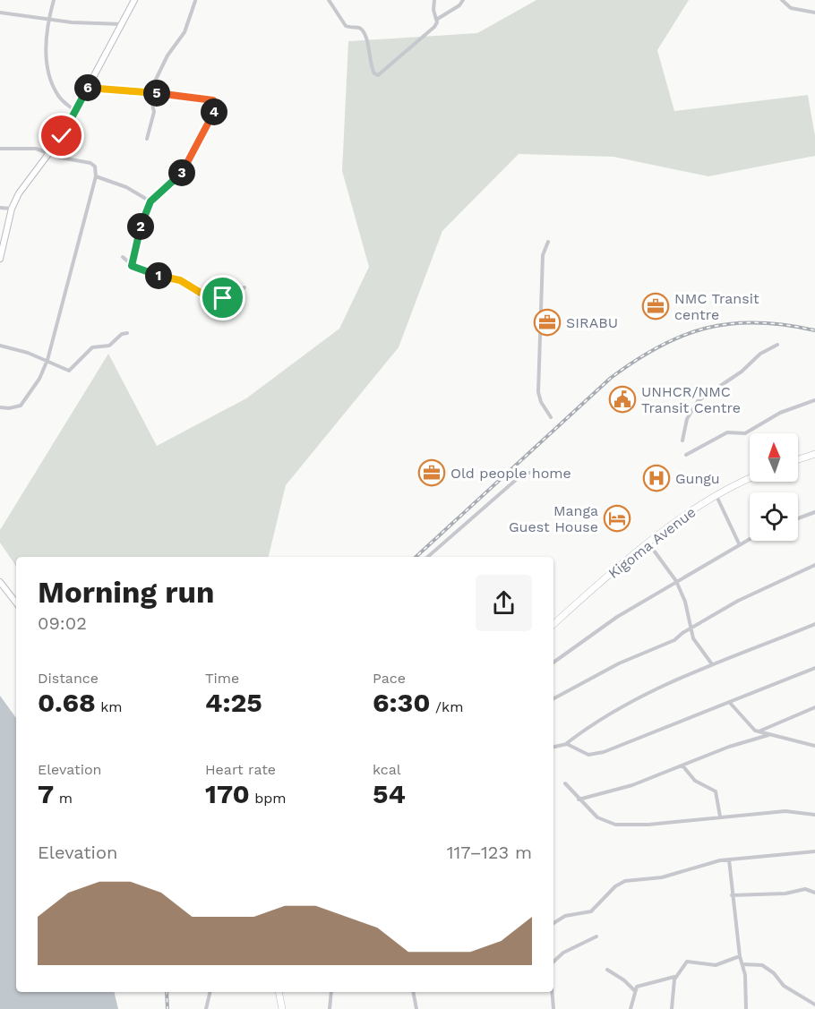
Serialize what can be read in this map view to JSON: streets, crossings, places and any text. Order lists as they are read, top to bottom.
{
  "streets": {
    "main road": ["Kigoma Avenue"]
  },
  "places": {
    "office": ["NMC Transit centre", "SIRABU", "Old people home"],
    "public building": ["UNHCR/NMC Transit Centre"],
    "hospital": ["Gungu"],
    "hotel": ["Manga Guest House"]
  },
  "north": "top",
  "page": {
    "pins": [
      "6",
      "5",
      "4",
      "3",
      "2",
      "1"
    ],
    "heading": ["Morning run", "09:02"],
    "stats": [
      ["Distance", "0.68 km"],
      ["Time", "4:25"],
      ["Pace", "6:30 /km"],
      ["Elevation", "7 m"],
      ["Heart rate", "170 bpm"],
      ["kcal", "54"]
    ],
    "chart": ["Elevation", "117–123 m"]
  }
}
